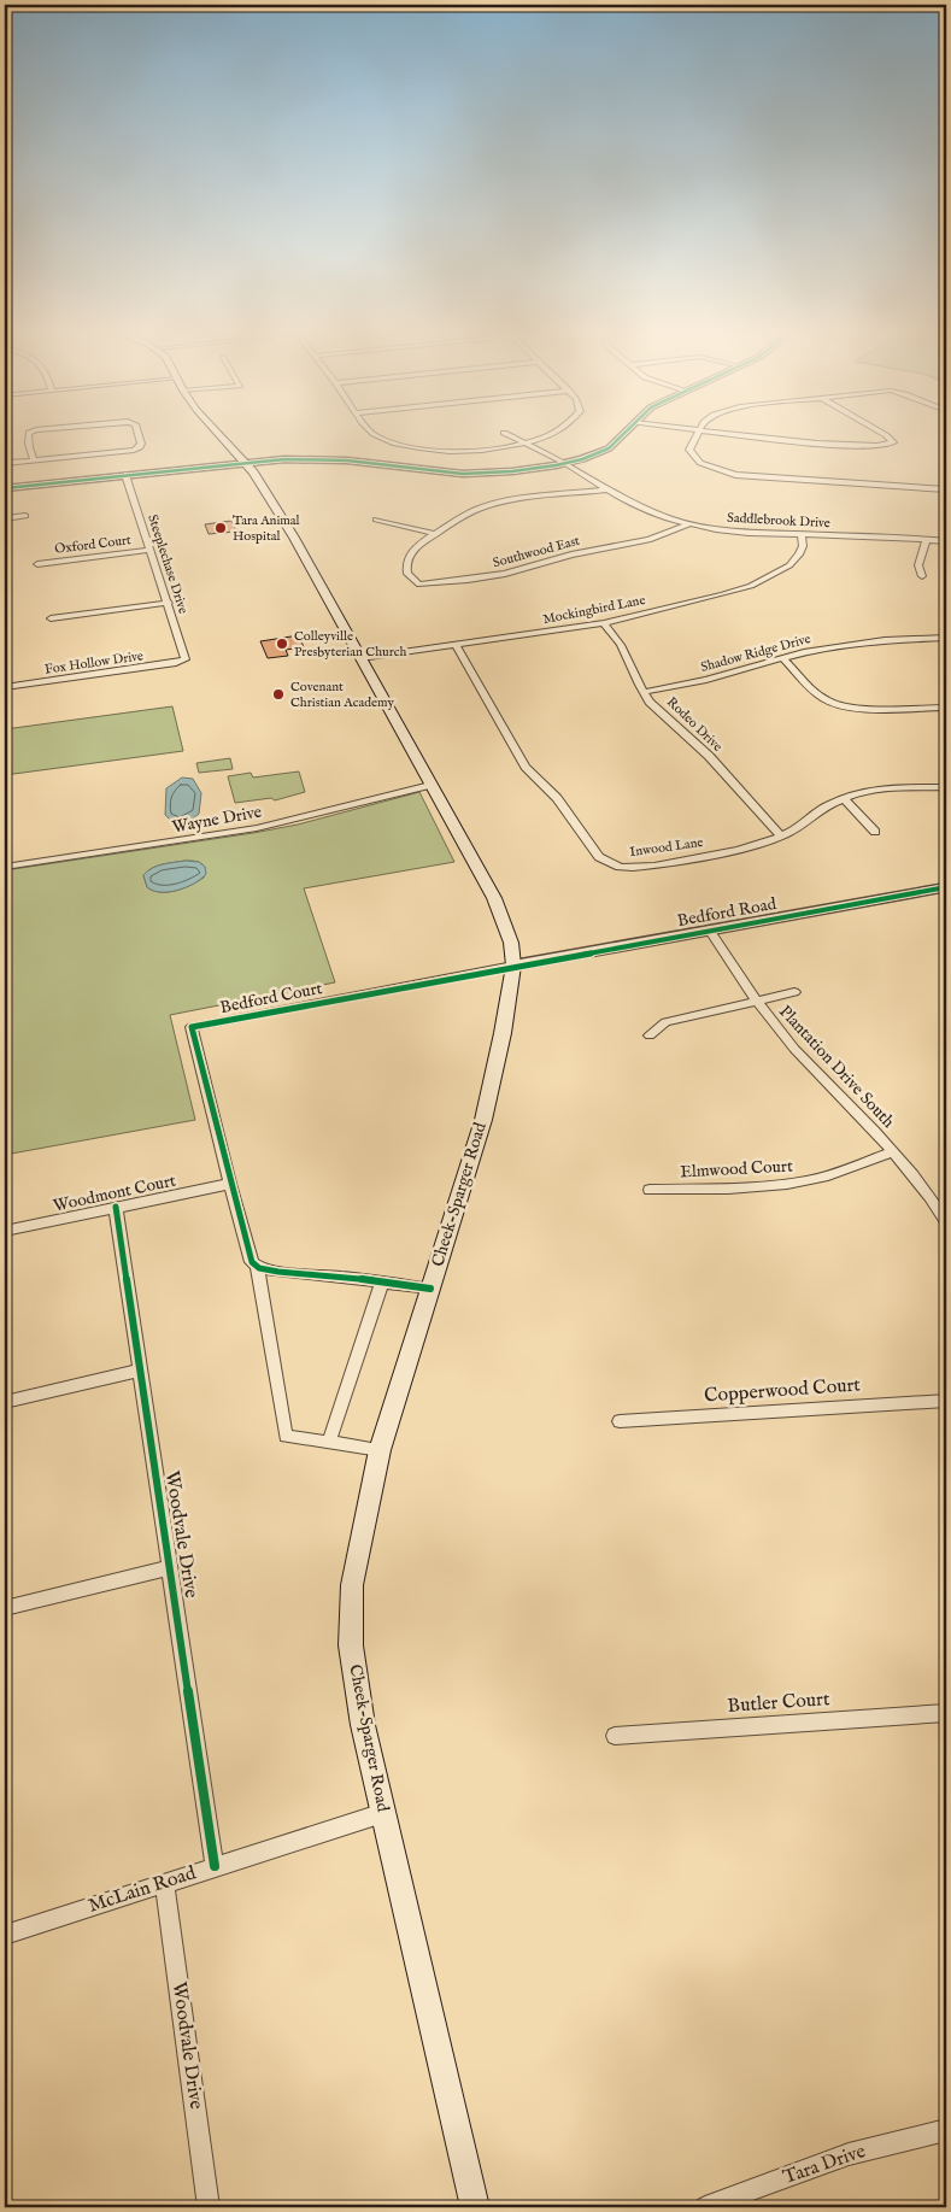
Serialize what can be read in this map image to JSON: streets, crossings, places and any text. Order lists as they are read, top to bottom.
{
  "streets": {
    "main road": ["Cheek-Sparger Road"],
    "street": [
      "Saddlebrook Drive",
      "Oxford Court",
      "Southwood East",
      "Steeplechase Drive",
      "Mockingbird Lane",
      "Shadow Ridge Drive",
      "Fox Hollow Drive",
      "Rodeo Drive",
      "Wayne Drive",
      "Inwood Lane",
      "Bedford Road",
      "Bedford Court",
      "Plantation Drive South",
      "Elmwood Court",
      "Woodmont Court",
      "Copperwood Court",
      "Woodvale Drive",
      "Butler Court",
      "McLain Road",
      "Tara Drive"
    ]
  },
  "crossings": [
    ["Saddlebrook Drive", "Southwood East"],
    ["Saddlebrook Drive", "Mockingbird Lane"],
    ["Oxford Court", "Steeplechase Drive"],
    ["Steeplechase Drive", "Fox Hollow Drive"],
    ["Mockingbird Lane", "Rodeo Drive"],
    ["Mockingbird Lane", "Inwood Lane"],
    ["Mockingbird Lane", "Cheek-Sparger Road"],
    ["Shadow Ridge Drive", "Rodeo Drive"],
    ["Rodeo Drive", "Inwood Lane"],
    ["Wayne Drive", "Cheek-Sparger Road"],
    ["Bedford Road", "Bedford Court"],
    ["Bedford Road", "Plantation Drive South"],
    ["Bedford Road", "Cheek-Sparger Road"],
    ["Bedford Court", "Woodmont Court"],
    ["Bedford Court", "Cheek-Sparger Road"],
    ["Plantation Drive South", "Elmwood Court"],
    ["Woodmont Court", "Woodvale Drive"],
    ["Cheek-Sparger Road", "McLain Road"],
    ["Woodvale Drive", "McLain Road"]
  ],
  "places": ["Tara Animal Hospital", "Colleyville Presbyterian Church", "Covenant Christian Academy"]
}
